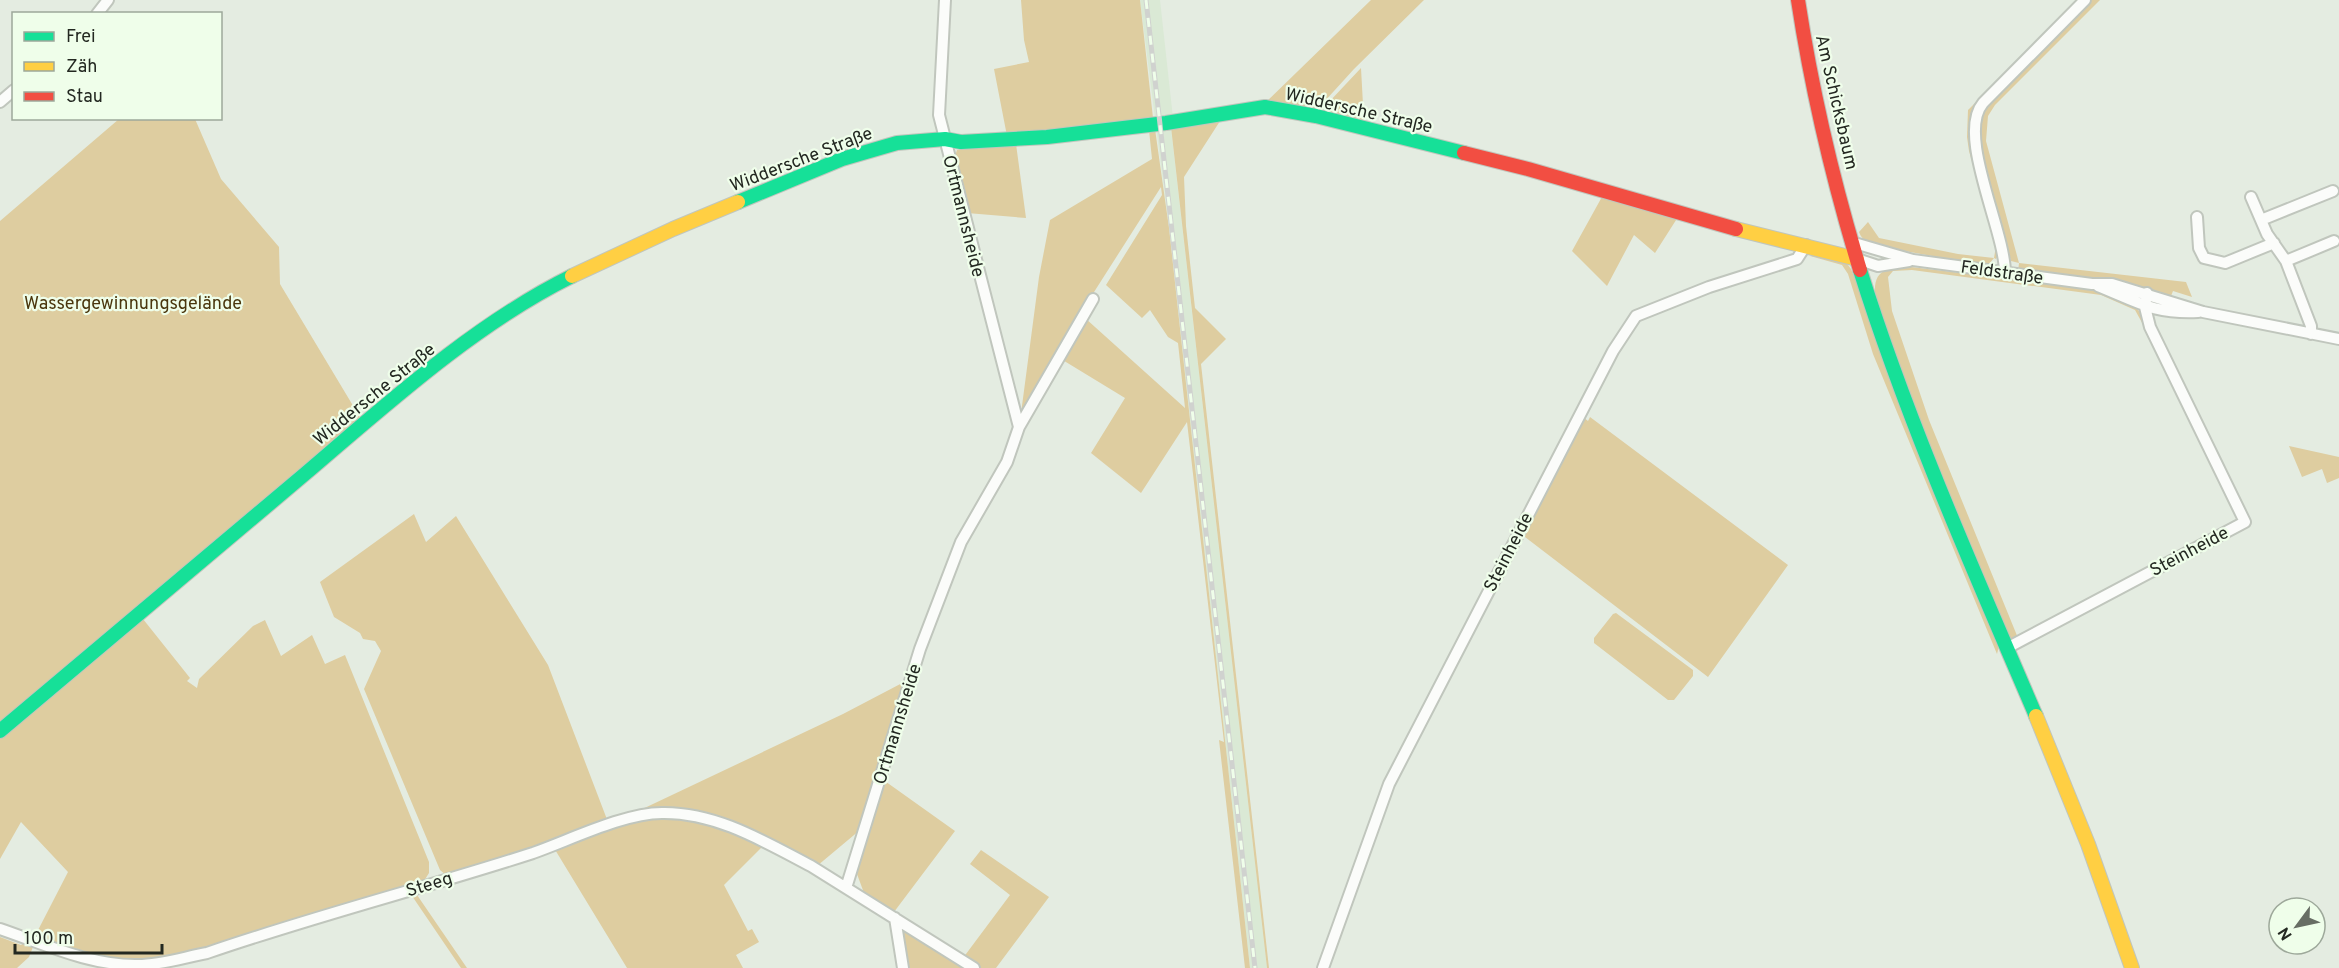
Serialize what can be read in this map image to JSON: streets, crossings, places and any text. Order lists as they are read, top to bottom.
{
  "streets": {
    "street": [
      "Am Schicksbaum",
      "Widdersche Straße",
      "Ortmannsheide",
      "Feldstraße",
      "Steinheide",
      "Steeg"
    ]
  },
  "crossings": [
    ["Am Schicksbaum", "Widdersche Straße"],
    ["Am Schicksbaum", "Feldstraße"],
    ["Am Schicksbaum", "Steinheide"],
    ["Widdersche Straße", "Ortmannsheide"],
    ["Widdersche Straße", "Feldstraße"],
    ["Widdersche Straße", "Steinheide"],
    ["Ortmannsheide", "Steeg"],
    ["Feldstraße", "Steinheide"]
  ],
  "parks": ["Wassergewinnungsgelände"],
  "legend": ["Frei", "Zäh", "Stau"],
  "scale_bar": "100 m",
  "north": "bottom left"
}
